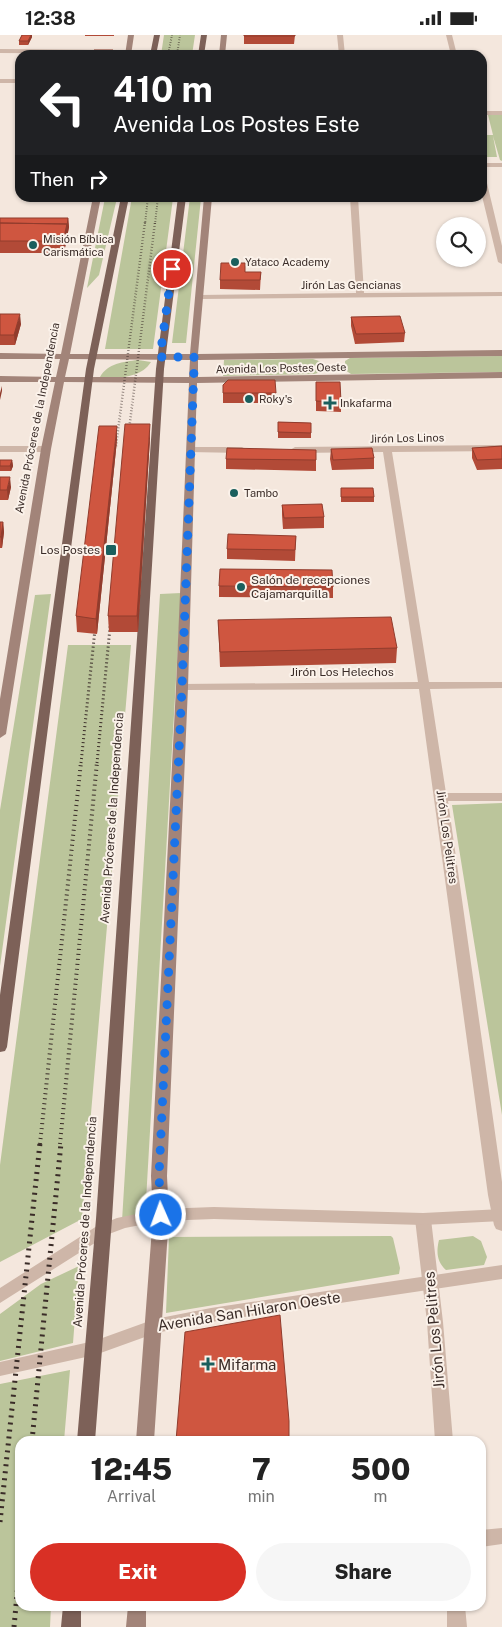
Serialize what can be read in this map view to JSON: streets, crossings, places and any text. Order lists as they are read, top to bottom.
{
  "streets": {
    "main road": ["Avenida Los Postes Oeste", "Avenida Próceres de la Independencia"],
    "street": [
      "Jirón Las Gencianas",
      "Jirón Los Linos",
      "Jirón Los Helechos",
      "Jirón Los Pelitres",
      "Avenida San Hilaron Oeste"
    ]
  },
  "crossings": [
    ["Avenida Los Postes Oeste", "Avenida Próceres de la Independencia"],
    ["Avenida Próceres de la Independencia", "Avenida San Hilaron Oeste"],
    ["Jirón Los Linos", "Jirón Los Pelitres"],
    ["Jirón Los Helechos", "Jirón Los Pelitres"],
    ["Jirón Los Pelitres", "Avenida San Hilaron Oeste"]
  ],
  "places": {
    "other": [
      "Misión Bíblica Carismática",
      "Yataco Academy",
      "Roky's",
      "Tambo",
      "Salón de recepciones Cajamarquilla"
    ],
    "health": ["Inkafarma", "Mifarma"],
    "transit": ["Los Postes"]
  },
  "page": {
    "status": "12:38",
    "turn": ["410 m", "Avenida Los Postes Este"],
    "then": "Then",
    "eta": [
      "12:45",
      "Arrival",
      "7",
      "min",
      "500",
      "m"
    ],
    "buttons": ["Exit", "Share"]
  }
}
